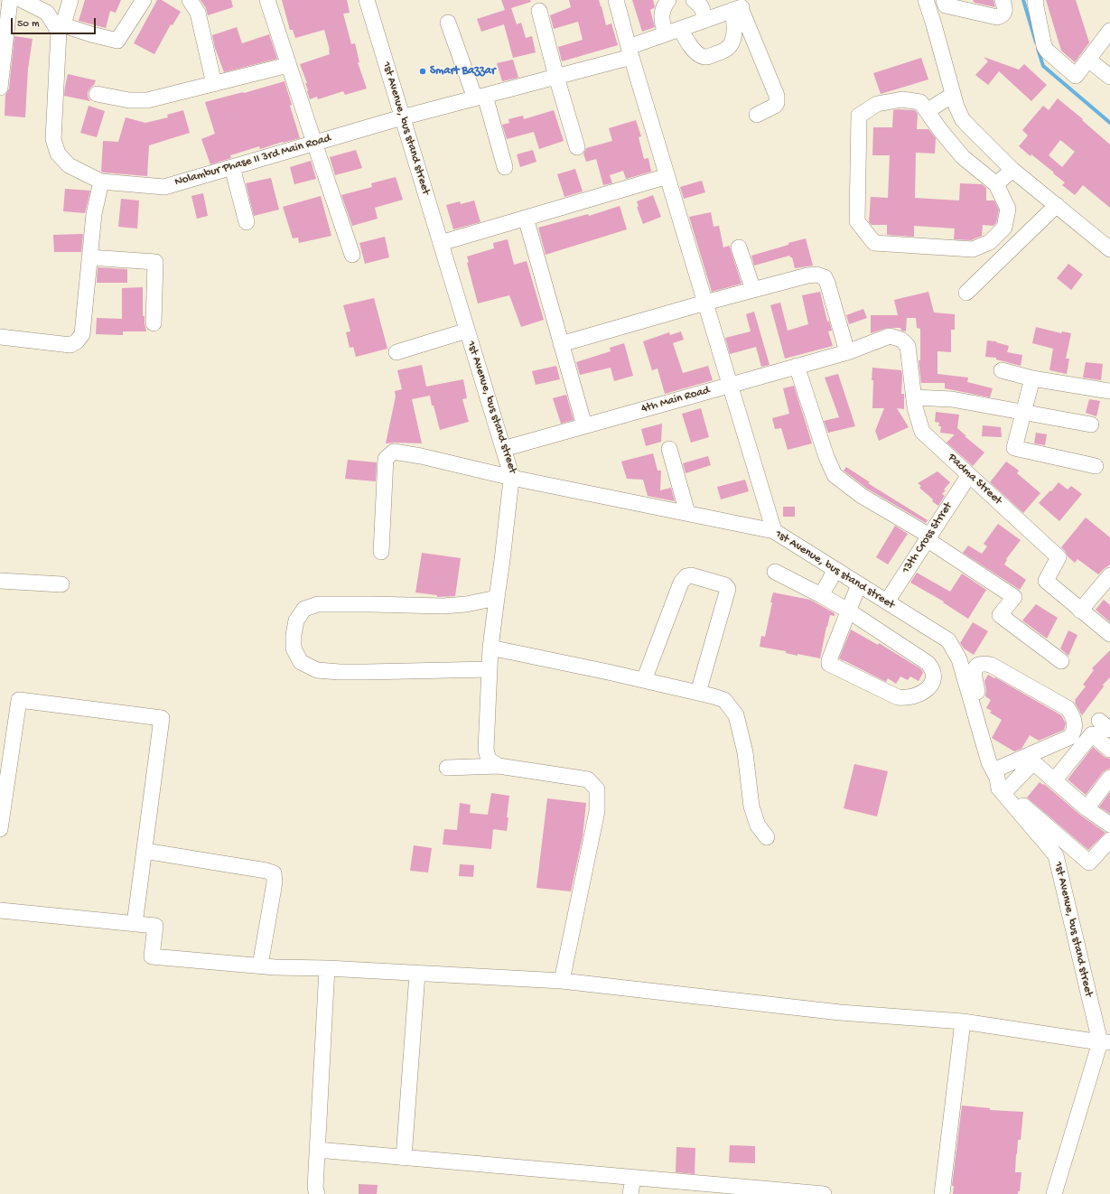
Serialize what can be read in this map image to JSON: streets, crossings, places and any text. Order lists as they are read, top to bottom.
{
  "streets": {
    "street": [
      "1st Avenue, bus stand street",
      "Nolambur Phase II 3rd Main Road",
      "4th Main Road",
      "Padma Street",
      "13th Cross Strret"
    ]
  },
  "crossings": [
    ["1st Avenue, bus stand street", "Nolambur Phase II 3rd Main Road"],
    ["1st Avenue, bus stand street", "4th Main Road"],
    ["1st Avenue, bus stand street", "13th Cross Strret"],
    ["4th Main Road", "Padma Street"],
    ["Padma Street", "13th Cross Strret"]
  ],
  "places": ["Smart Bazzar"],
  "scale_bar": "50 m"
}
